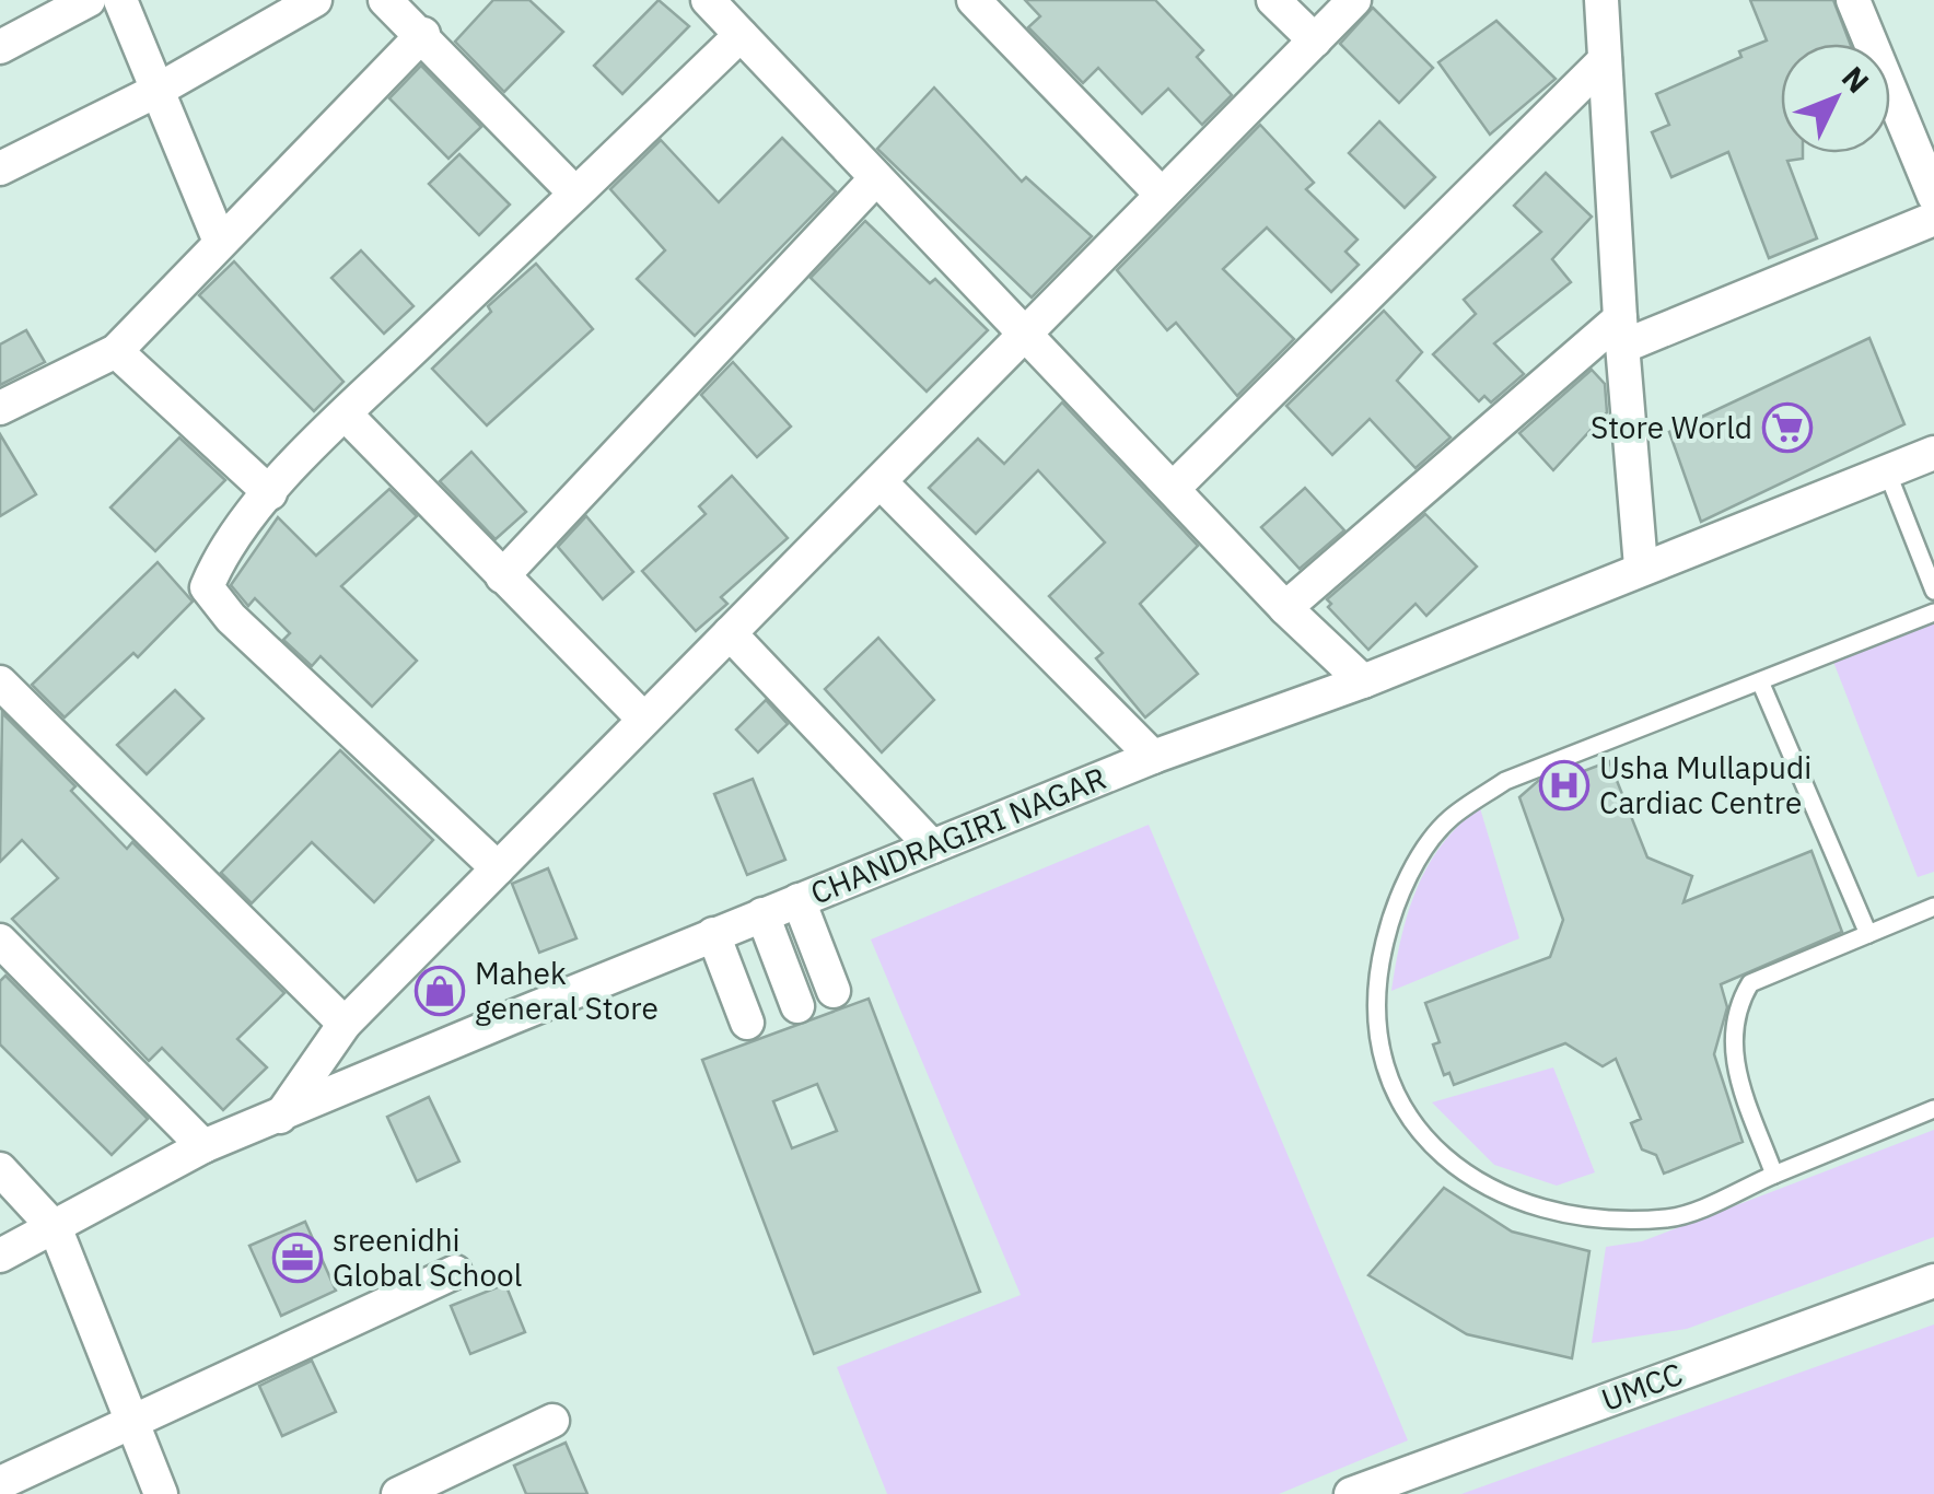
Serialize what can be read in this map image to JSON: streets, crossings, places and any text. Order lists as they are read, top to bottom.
{
  "streets": {
    "street": ["CHANDRAGIRI NAGAR", "UMCC"]
  },
  "places": {
    "supermarket": ["Store World"],
    "hospital": ["Usha Mullapudi Cardiac Centre"],
    "shop": ["Mahek general Store"],
    "office": ["sreenidhi Global School"]
  },
  "north": "top right"
}
